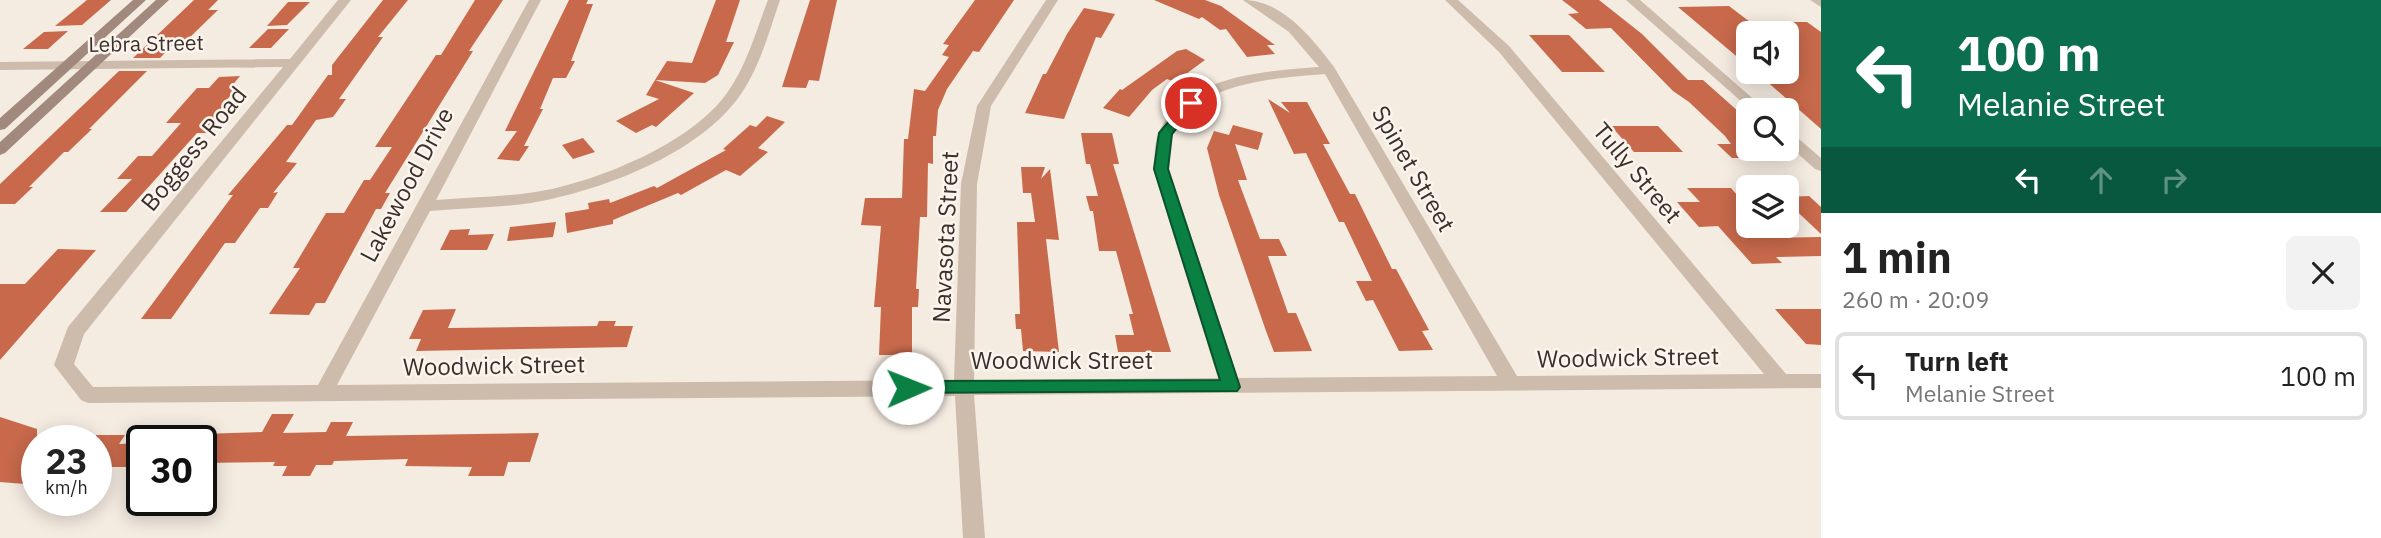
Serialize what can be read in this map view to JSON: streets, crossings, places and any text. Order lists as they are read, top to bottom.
{
  "streets": {
    "street": [
      "Lebra Street",
      "Boggess Road",
      "Spinet Street",
      "Tully Street",
      "Lakewood Drive",
      "Navasota Street",
      "Woodwick Street"
    ]
  },
  "crossings": [
    ["Lebra Street", "Boggess Road"],
    ["Boggess Road", "Woodwick Street"],
    ["Spinet Street", "Woodwick Street"],
    ["Tully Street", "Woodwick Street"],
    ["Lakewood Drive", "Woodwick Street"],
    ["Navasota Street", "Woodwick Street"]
  ],
  "page": {
    "turn": ["100 m", "Melanie Street"],
    "heading": ["1 min", "260 m · 20:09"],
    "list": [
      {
        "name": "Turn left",
        "note": "Melanie Street",
        "value": "100 m"
      }
    ],
    "speed": "23 km/h",
    "limit": "30"
  }
}
